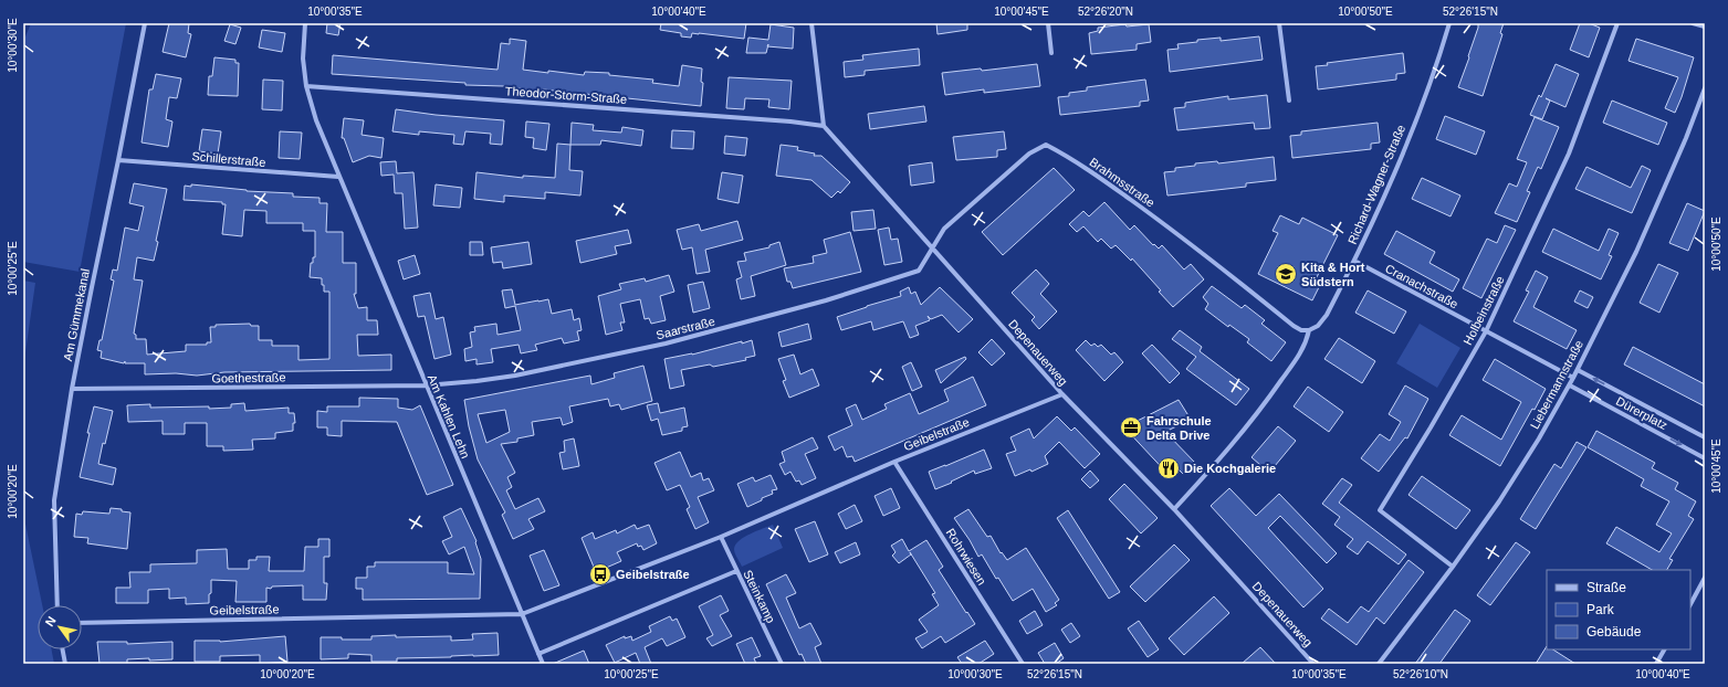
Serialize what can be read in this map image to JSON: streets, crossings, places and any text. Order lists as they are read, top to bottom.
{
  "streets": {
    "street": [
      "Theodor-Storm-Straße",
      "Schillerstraße",
      "Brahmsstraße",
      "Richard-Wagner-Straße",
      "Cranachstraße",
      "Holbeinstraße",
      "Am Gümmekanal",
      "Saarstraße",
      "Depenauerweg",
      "Goethestraße",
      "Liebermannstraße",
      "Dürerplatz",
      "Am Kahlen Lehn",
      "Geibelstraße",
      "Rohrwiesen",
      "Steinkamp"
    ]
  },
  "crossings": [
    ["Theodor-Storm-Straße", "Depenauerweg"],
    ["Theodor-Storm-Straße", "Am Kahlen Lehn"],
    ["Schillerstraße", "Am Gümmekanal"],
    ["Schillerstraße", "Am Kahlen Lehn"],
    ["Brahmsstraße", "Richard-Wagner-Straße"],
    ["Brahmsstraße", "Saarstraße"],
    ["Brahmsstraße", "Depenauerweg"],
    ["Richard-Wagner-Straße", "Cranachstraße"],
    ["Richard-Wagner-Straße", "Depenauerweg"],
    ["Cranachstraße", "Holbeinstraße"],
    ["Cranachstraße", "Liebermannstraße"],
    ["Holbeinstraße", "Liebermannstraße"],
    ["Am Gümmekanal", "Goethestraße"],
    ["Saarstraße", "Depenauerweg"],
    ["Saarstraße", "Goethestraße"],
    ["Saarstraße", "Am Kahlen Lehn"],
    ["Depenauerweg", "Geibelstraße"],
    ["Goethestraße", "Am Kahlen Lehn"],
    ["Liebermannstraße", "Dürerplatz"],
    ["Am Kahlen Lehn", "Geibelstraße"],
    ["Geibelstraße", "Rohrwiesen"],
    ["Geibelstraße", "Steinkamp"]
  ],
  "places": {
    "school or university": ["Kita & Hort Südstern"],
    "office": ["Fahrschule Delta Drive"],
    "restaurant": ["Die Kochgalerie"],
    "bus stop": ["Geibelstraße"]
  },
  "legend": ["Straße", "Park", "Gebäude"],
  "north": "top left",
  "coordinates": [
    "10°00'35\"E",
    "10°00'40\"E",
    "10°00'45\"E",
    "52°26'20\"N",
    "10°00'50\"E",
    "52°26'15\"N",
    "10°00'30\"E",
    "10°00'25\"E",
    "10°00'20\"E",
    "52°26'10\"N"
  ]
}
